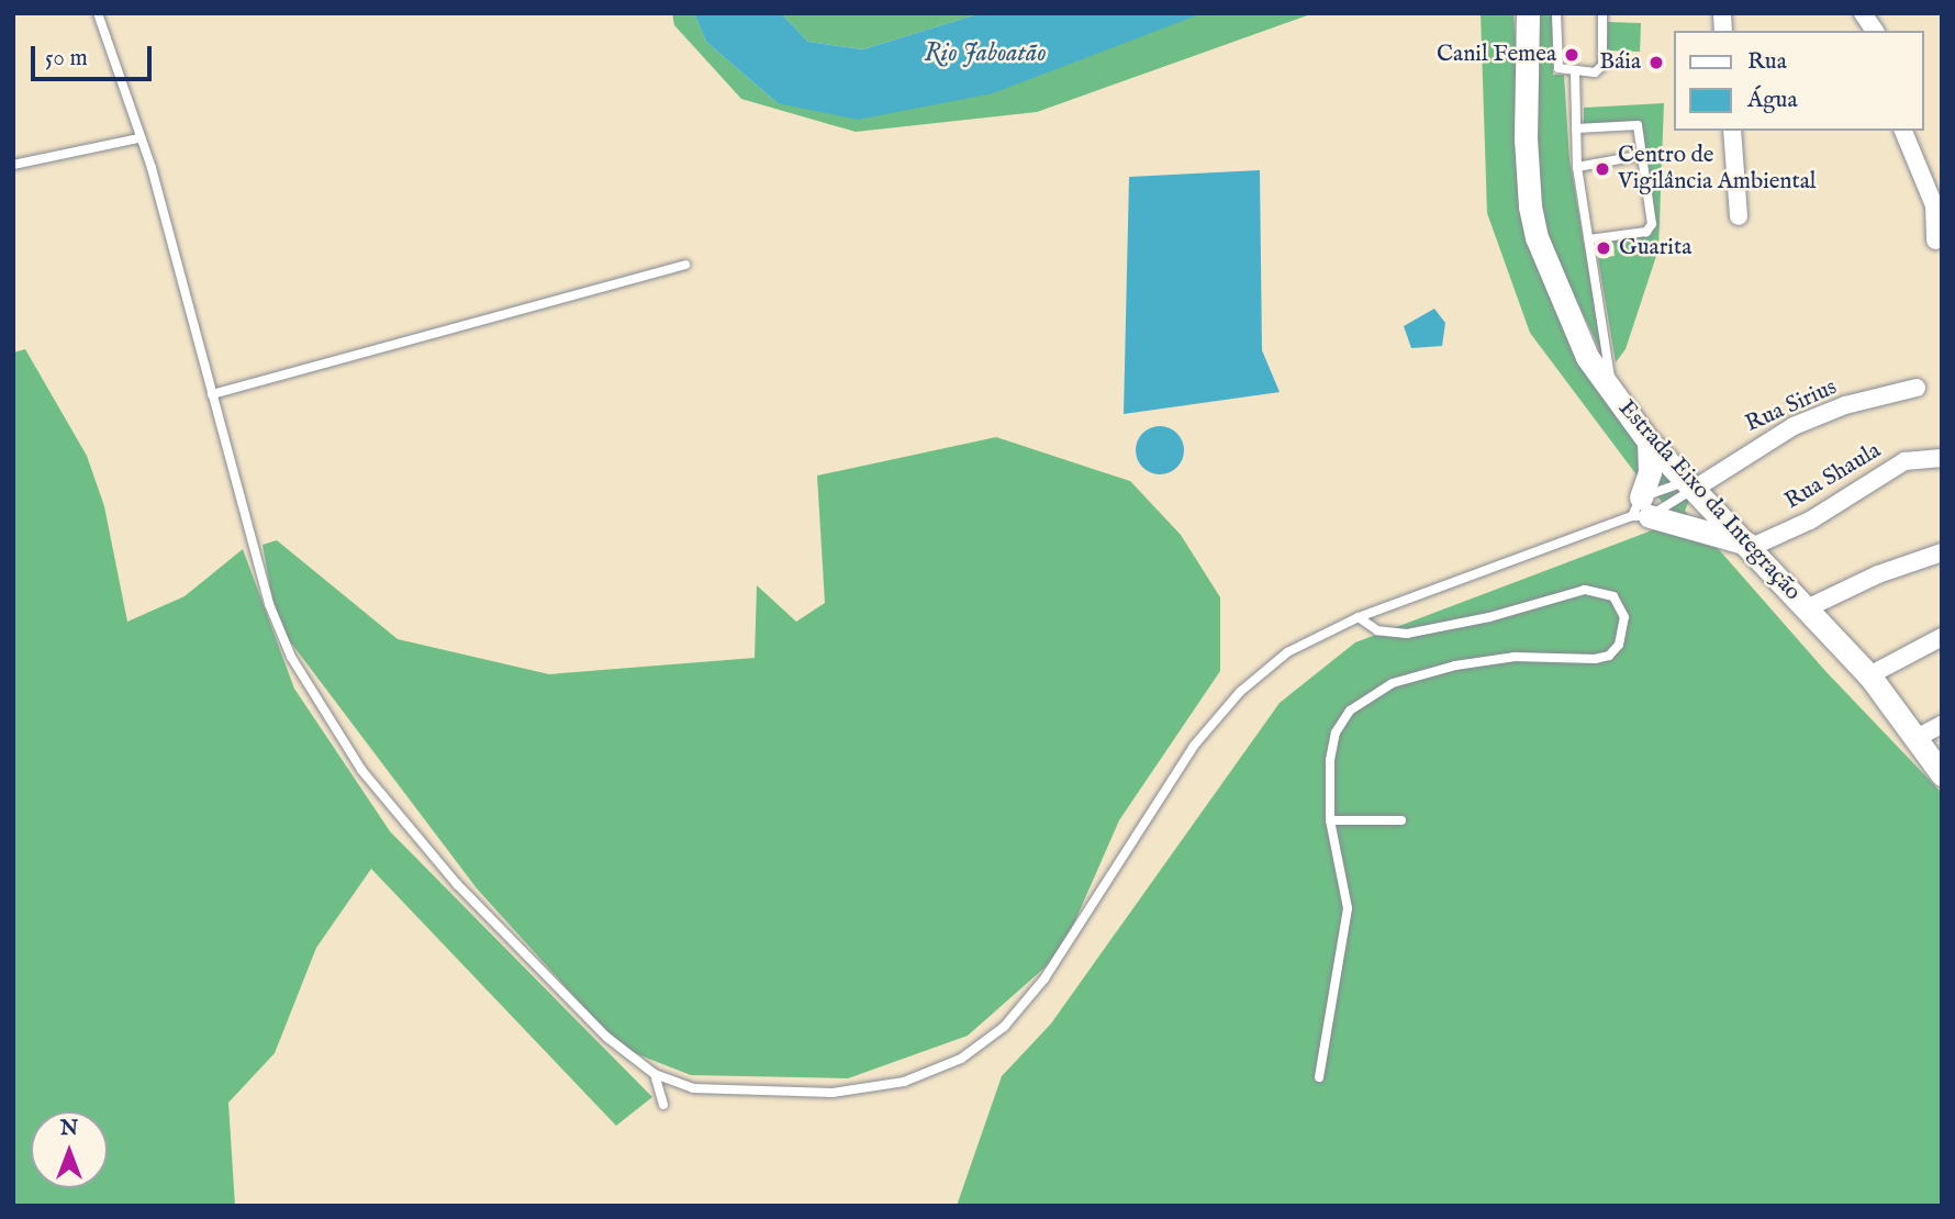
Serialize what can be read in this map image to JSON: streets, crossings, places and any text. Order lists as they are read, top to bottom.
{
  "streets": {
    "main road": ["Estrada Eixo da Integração"],
    "street": ["Rua Sirius", "Rua Shaula"]
  },
  "crossings": [
    ["Rua Sirius", "Estrada Eixo da Integração"],
    ["Rua Shaula", "Estrada Eixo da Integração"]
  ],
  "water": ["Rio Jaboatão"],
  "places": [
    "Canil Femea",
    "Báia",
    "Centro de Vigilância Ambiental",
    "Guarita"
  ],
  "legend": ["Rua", "Água"],
  "scale_bar": "50 m",
  "north": "top"
}
